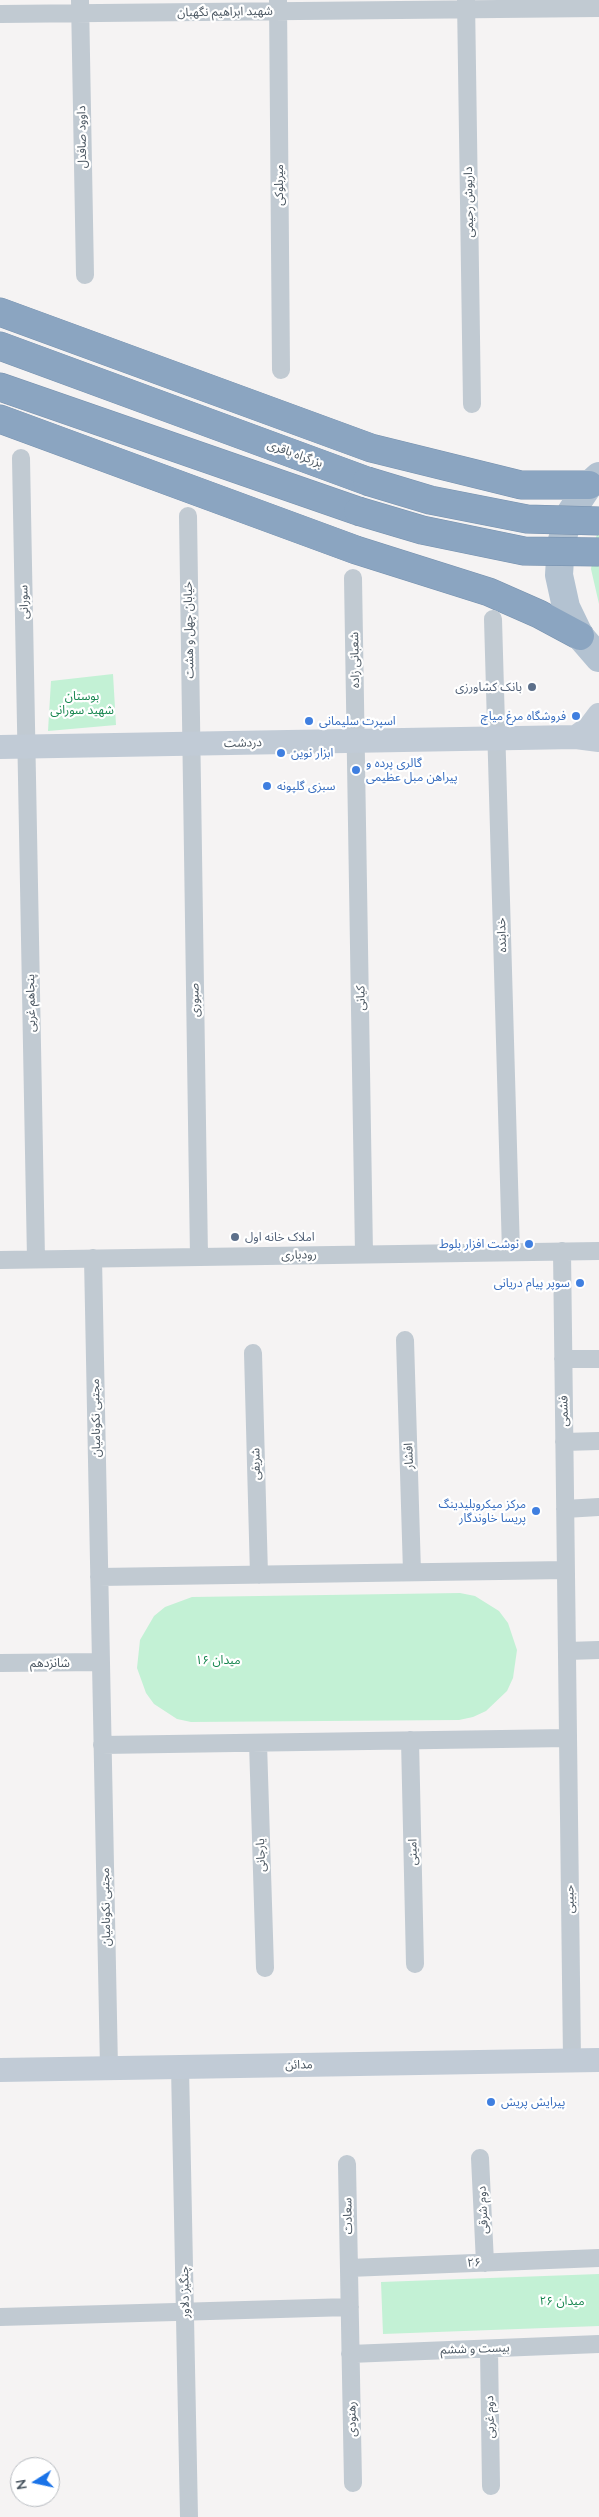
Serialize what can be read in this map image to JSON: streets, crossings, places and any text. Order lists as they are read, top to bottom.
{
  "streets": {
    "highway": ["بزرگراه باقری"],
    "main road": ["دردشت", "مدائن"],
    "street": [
      "شهید ابراهیم نگهبان",
      "داوود صافدل",
      "میربلوکی",
      "داریوش رحیمی",
      "سورانی",
      "خیابان چهل و هشت",
      "شعبانی زاده",
      "خدابنده",
      "کیانی",
      "صبوری",
      "پنجاهم غربی",
      "رودباری",
      "فشمی",
      "مجتبی نکونامیان",
      "افشار",
      "شریفی",
      "شانزدهم",
      "امینی",
      "یارجانی",
      "حبیبی",
      "دوم شرقی",
      "سعادت",
      "۲۶",
      "چنگیز دلاور",
      "بیست و ششم",
      "دوم غربی",
      "رهنودی"
    ]
  },
  "crossings": [
    ["شهید ابراهیم نگهبان", "داوود صافدل"],
    ["شهید ابراهیم نگهبان", "میربلوکی"],
    ["شهید ابراهیم نگهبان", "داریوش رحیمی"],
    ["سورانی", "دردشت"],
    ["سورانی", "پنجاهم غربی"],
    ["خیابان چهل و هشت", "دردشت"],
    ["خیابان چهل و هشت", "صبوری"],
    ["شعبانی زاده", "دردشت"],
    ["شعبانی زاده", "کیانی"],
    ["دردشت", "خدابنده"],
    ["دردشت", "کیانی"],
    ["دردشت", "صبوری"],
    ["دردشت", "پنجاهم غربی"],
    ["خدابنده", "رودباری"],
    ["کیانی", "رودباری"],
    ["صبوری", "رودباری"],
    ["پنجاهم غربی", "رودباری"],
    ["رودباری", "فشمی"],
    ["رودباری", "مجتبی نکونامیان"],
    ["مجتبی نکونامیان", "مدائن"],
    ["حبیبی", "مدائن"],
    ["مدائن", "چنگیز دلاور"],
    ["دوم شرقی", "۲۶"],
    ["سعادت", "۲۶"],
    ["سعادت", "رهنودی"],
    ["بیست و ششم", "دوم غربی"],
    ["بیست و ششم", "رهنودی"]
  ],
  "parks": ["بوستان شهید سورانی", "میدان ۱۶", "میدان ۲۶"],
  "places": [
    "بانک کشاورزی",
    "فروشگاه مرغ میاچ",
    "اسپرت سلیمانی",
    "ابزار نوین",
    "گالری پرده و پیراهن مبل عظیمی",
    "سبزی گلپونه",
    "املاک خانه اول",
    "نوشت افزار بلوط",
    "سوپر پیام دریانی",
    "مرکز میکروبلیدینگ پریسا خاوندگار",
    "پیرایش پریش"
  ],
  "north": "left"
}
